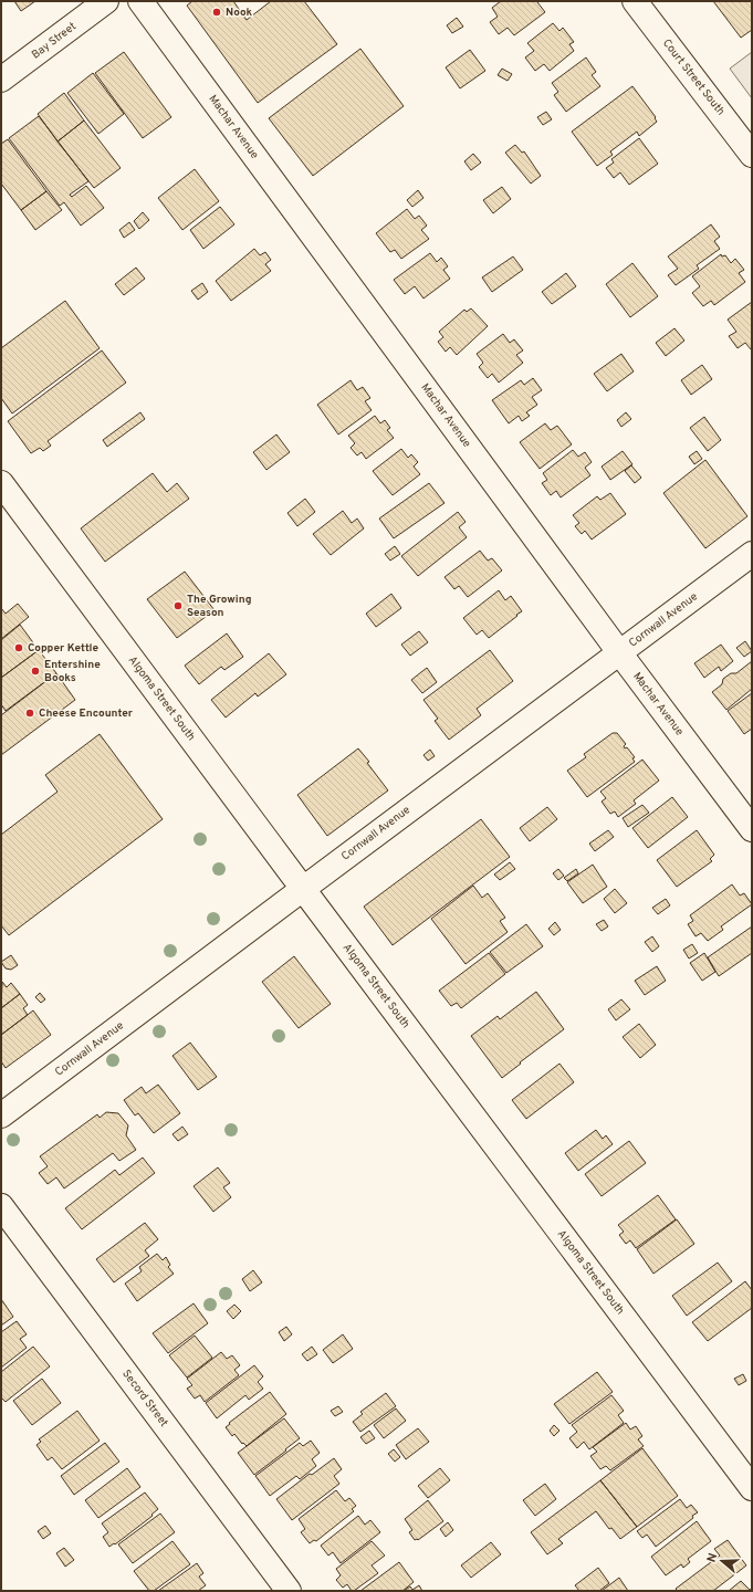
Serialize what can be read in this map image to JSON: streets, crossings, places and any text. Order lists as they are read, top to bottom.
{
  "streets": {
    "street": [
      "Bay Street",
      "Court Street South",
      "Machar Avenue",
      "Cornwall Avenue",
      "Algoma Street South",
      "Secord Street"
    ]
  },
  "crossings": [
    ["Machar Avenue", "Cornwall Avenue"],
    ["Cornwall Avenue", "Algoma Street South"]
  ],
  "places": [
    "Nook",
    "The Growing Season",
    "Copper Kettle",
    "Entershine Books",
    "Cheese Encounter"
  ],
  "north": "left"
}
